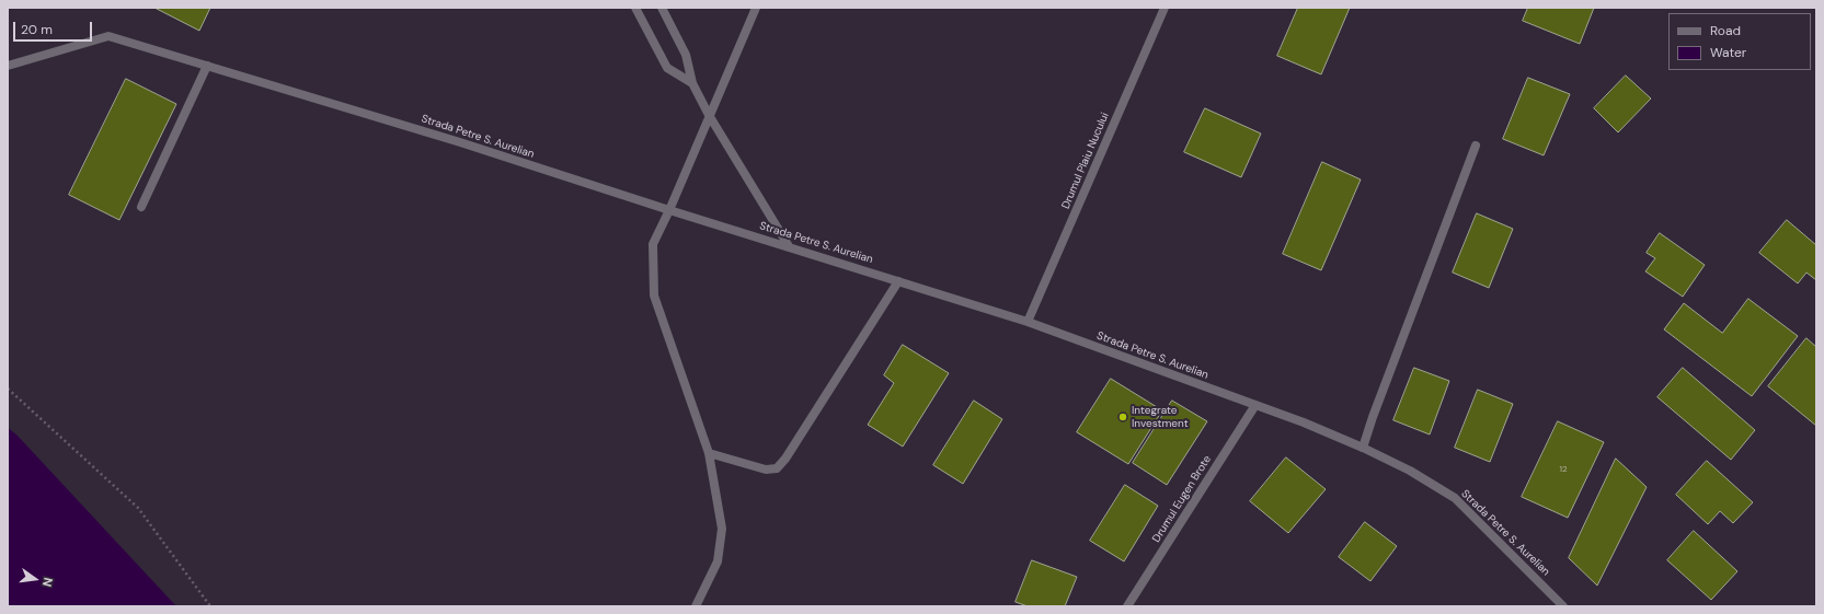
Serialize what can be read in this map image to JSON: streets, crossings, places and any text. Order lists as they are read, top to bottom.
{
  "streets": {
    "street": ["Strada Petre S. Aurelian", "Drumul Plaiu Nucului", "Drumul Eugen Brote"]
  },
  "crossings": [
    ["Strada Petre S. Aurelian", "Drumul Plaiu Nucului"],
    ["Strada Petre S. Aurelian", "Drumul Eugen Brote"]
  ],
  "places": ["Integrate Investment"],
  "house_numbers": ["12"],
  "legend": ["Road", "Water"],
  "scale_bar": "20 m",
  "north": "right"
}
